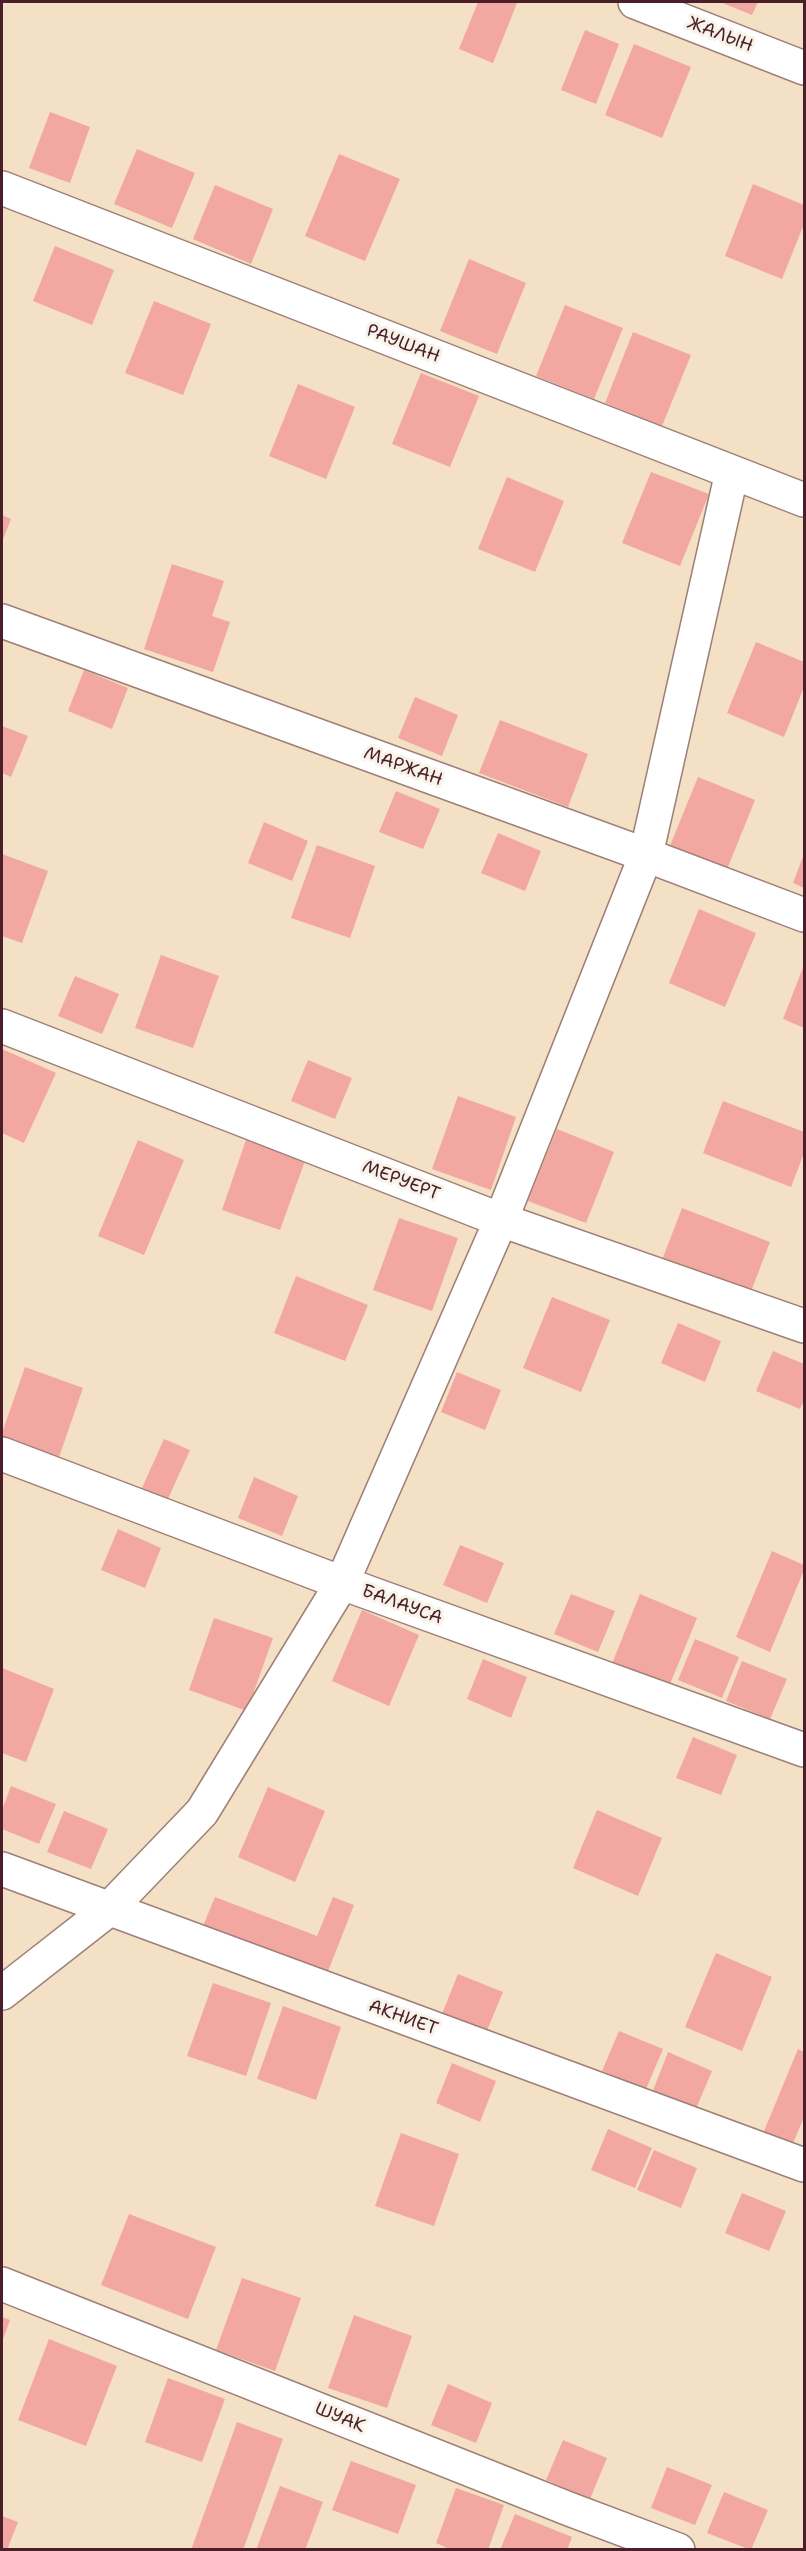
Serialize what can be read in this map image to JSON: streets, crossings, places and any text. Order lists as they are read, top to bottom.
{
  "streets": {
    "street": [
      "ЖАЛЫН",
      "РАУШАН",
      "МАРЖАН",
      "МЕРУЕРТ",
      "БАЛАУСА",
      "АКНИЕТ",
      "ШУАК"
    ]
  }
}
